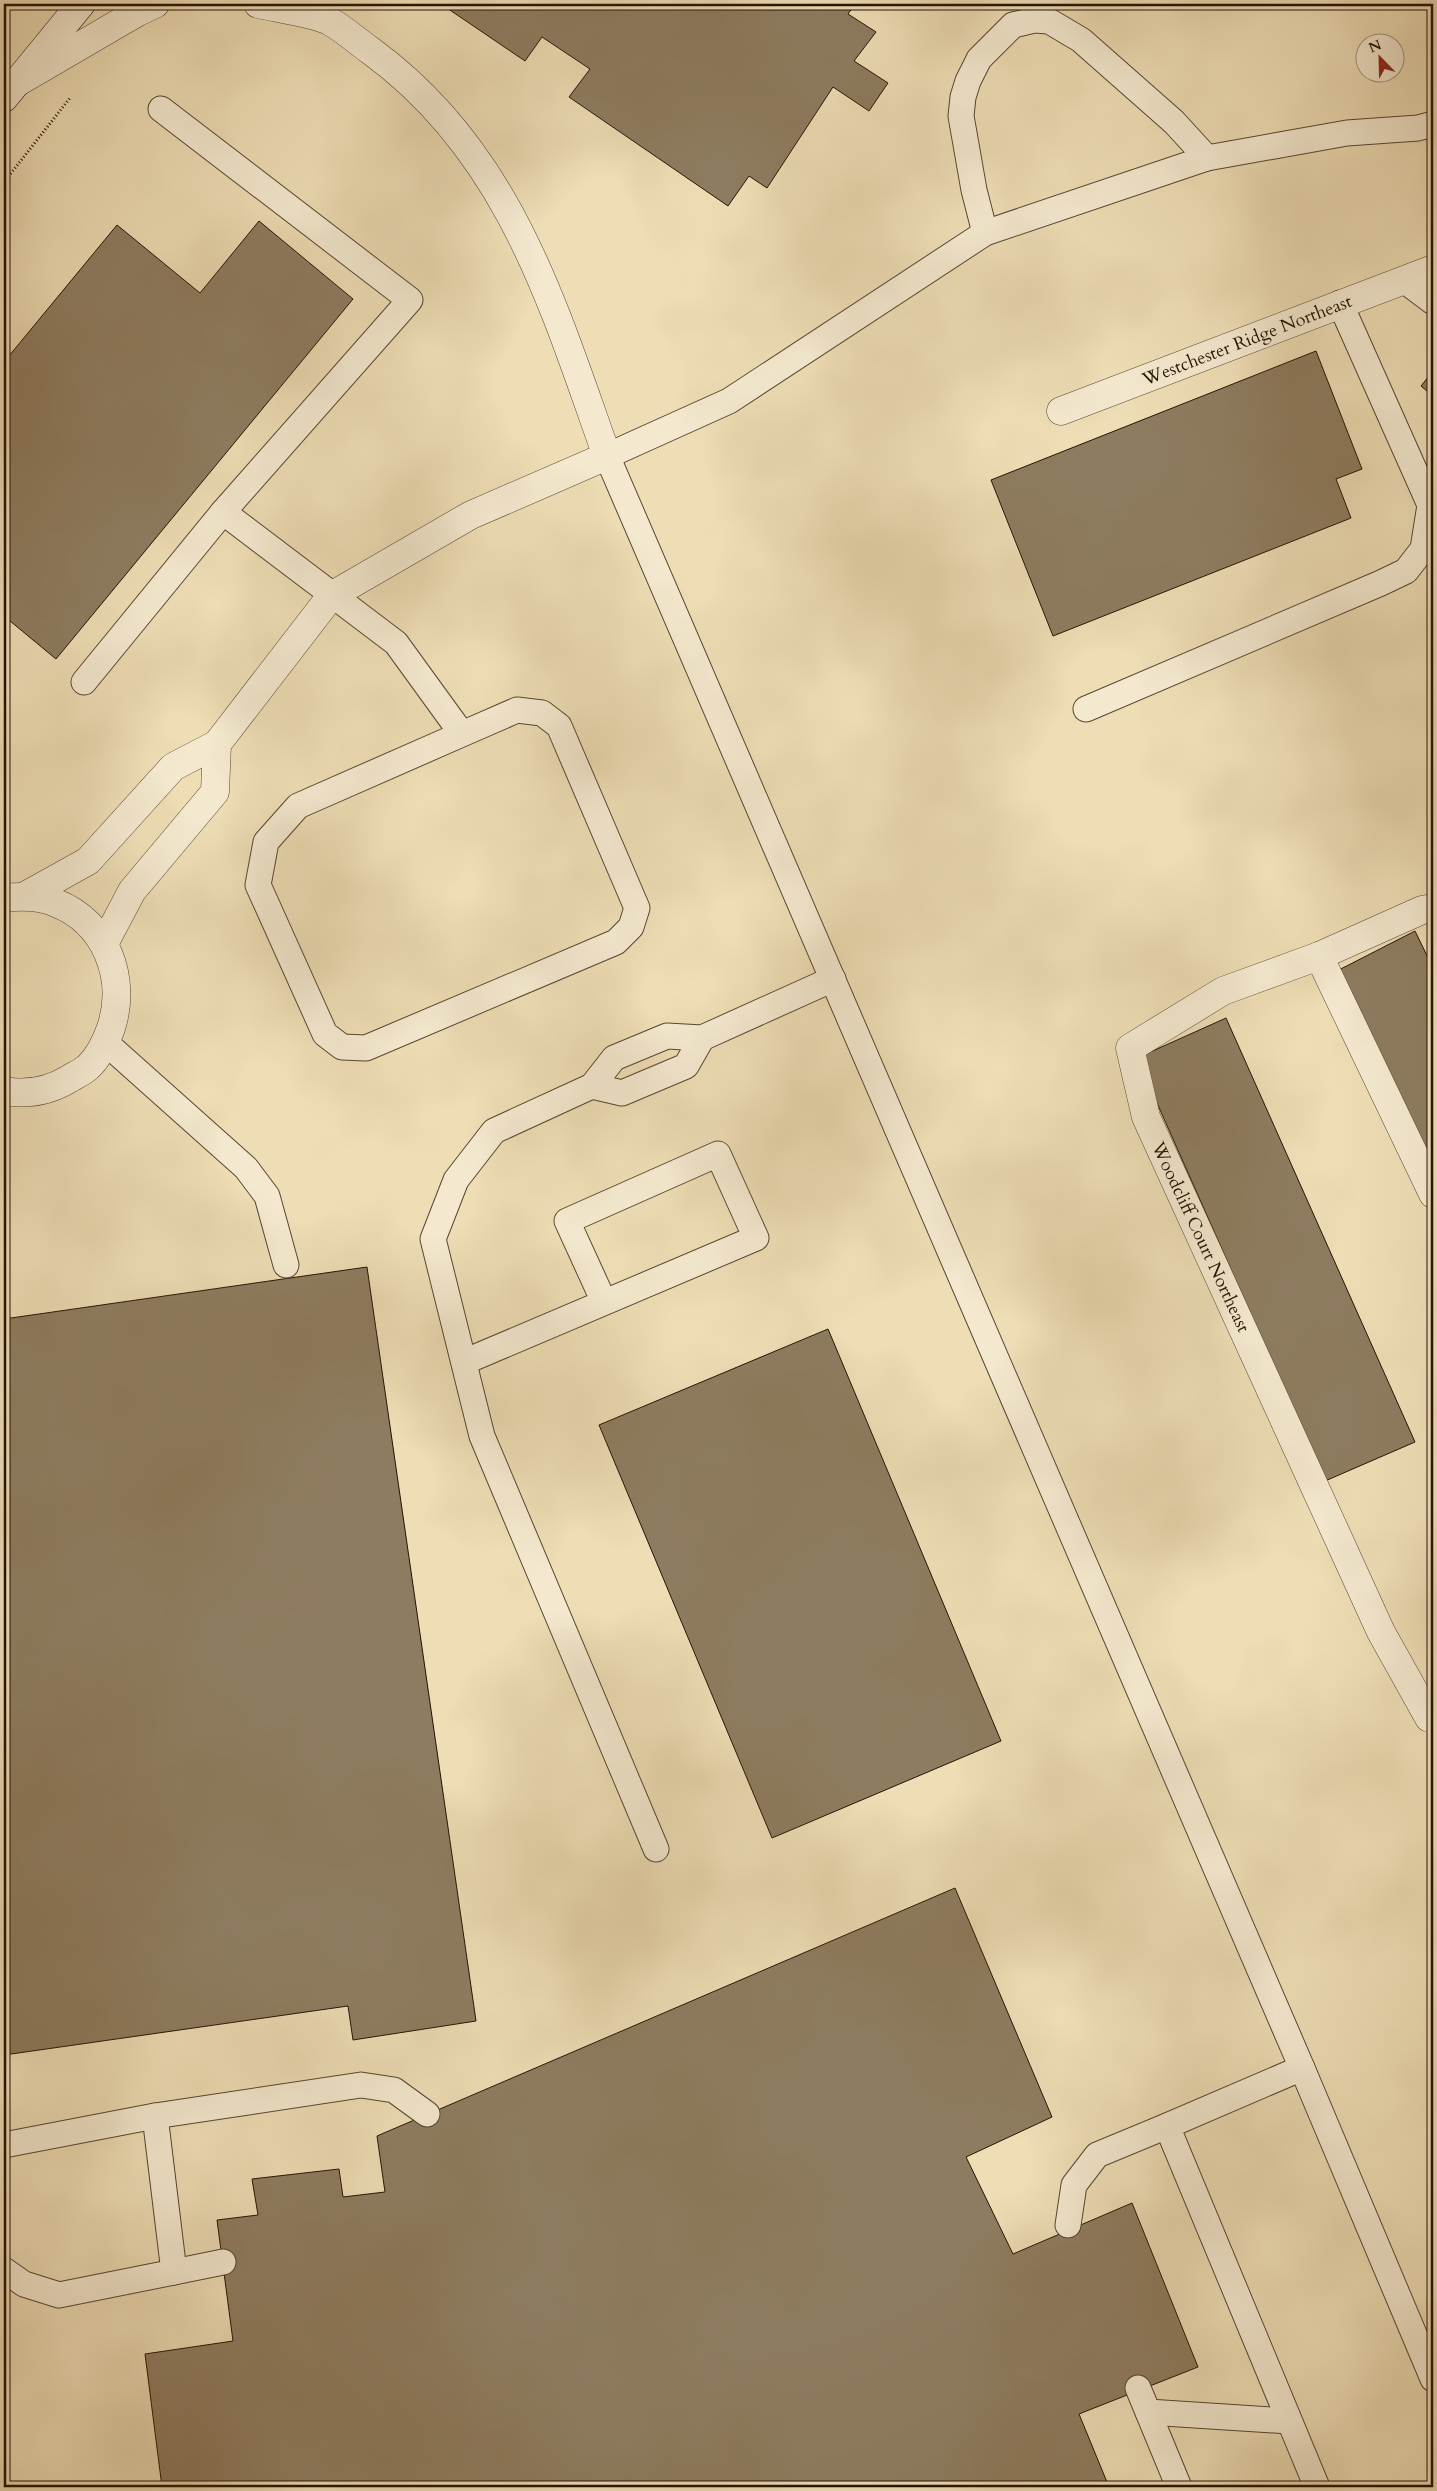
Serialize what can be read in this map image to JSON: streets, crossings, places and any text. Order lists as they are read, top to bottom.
{
  "streets": {
    "street": ["Westchester Ridge Northeast", "Woodcliff Court Northeast"]
  },
  "north": "top left"
}
